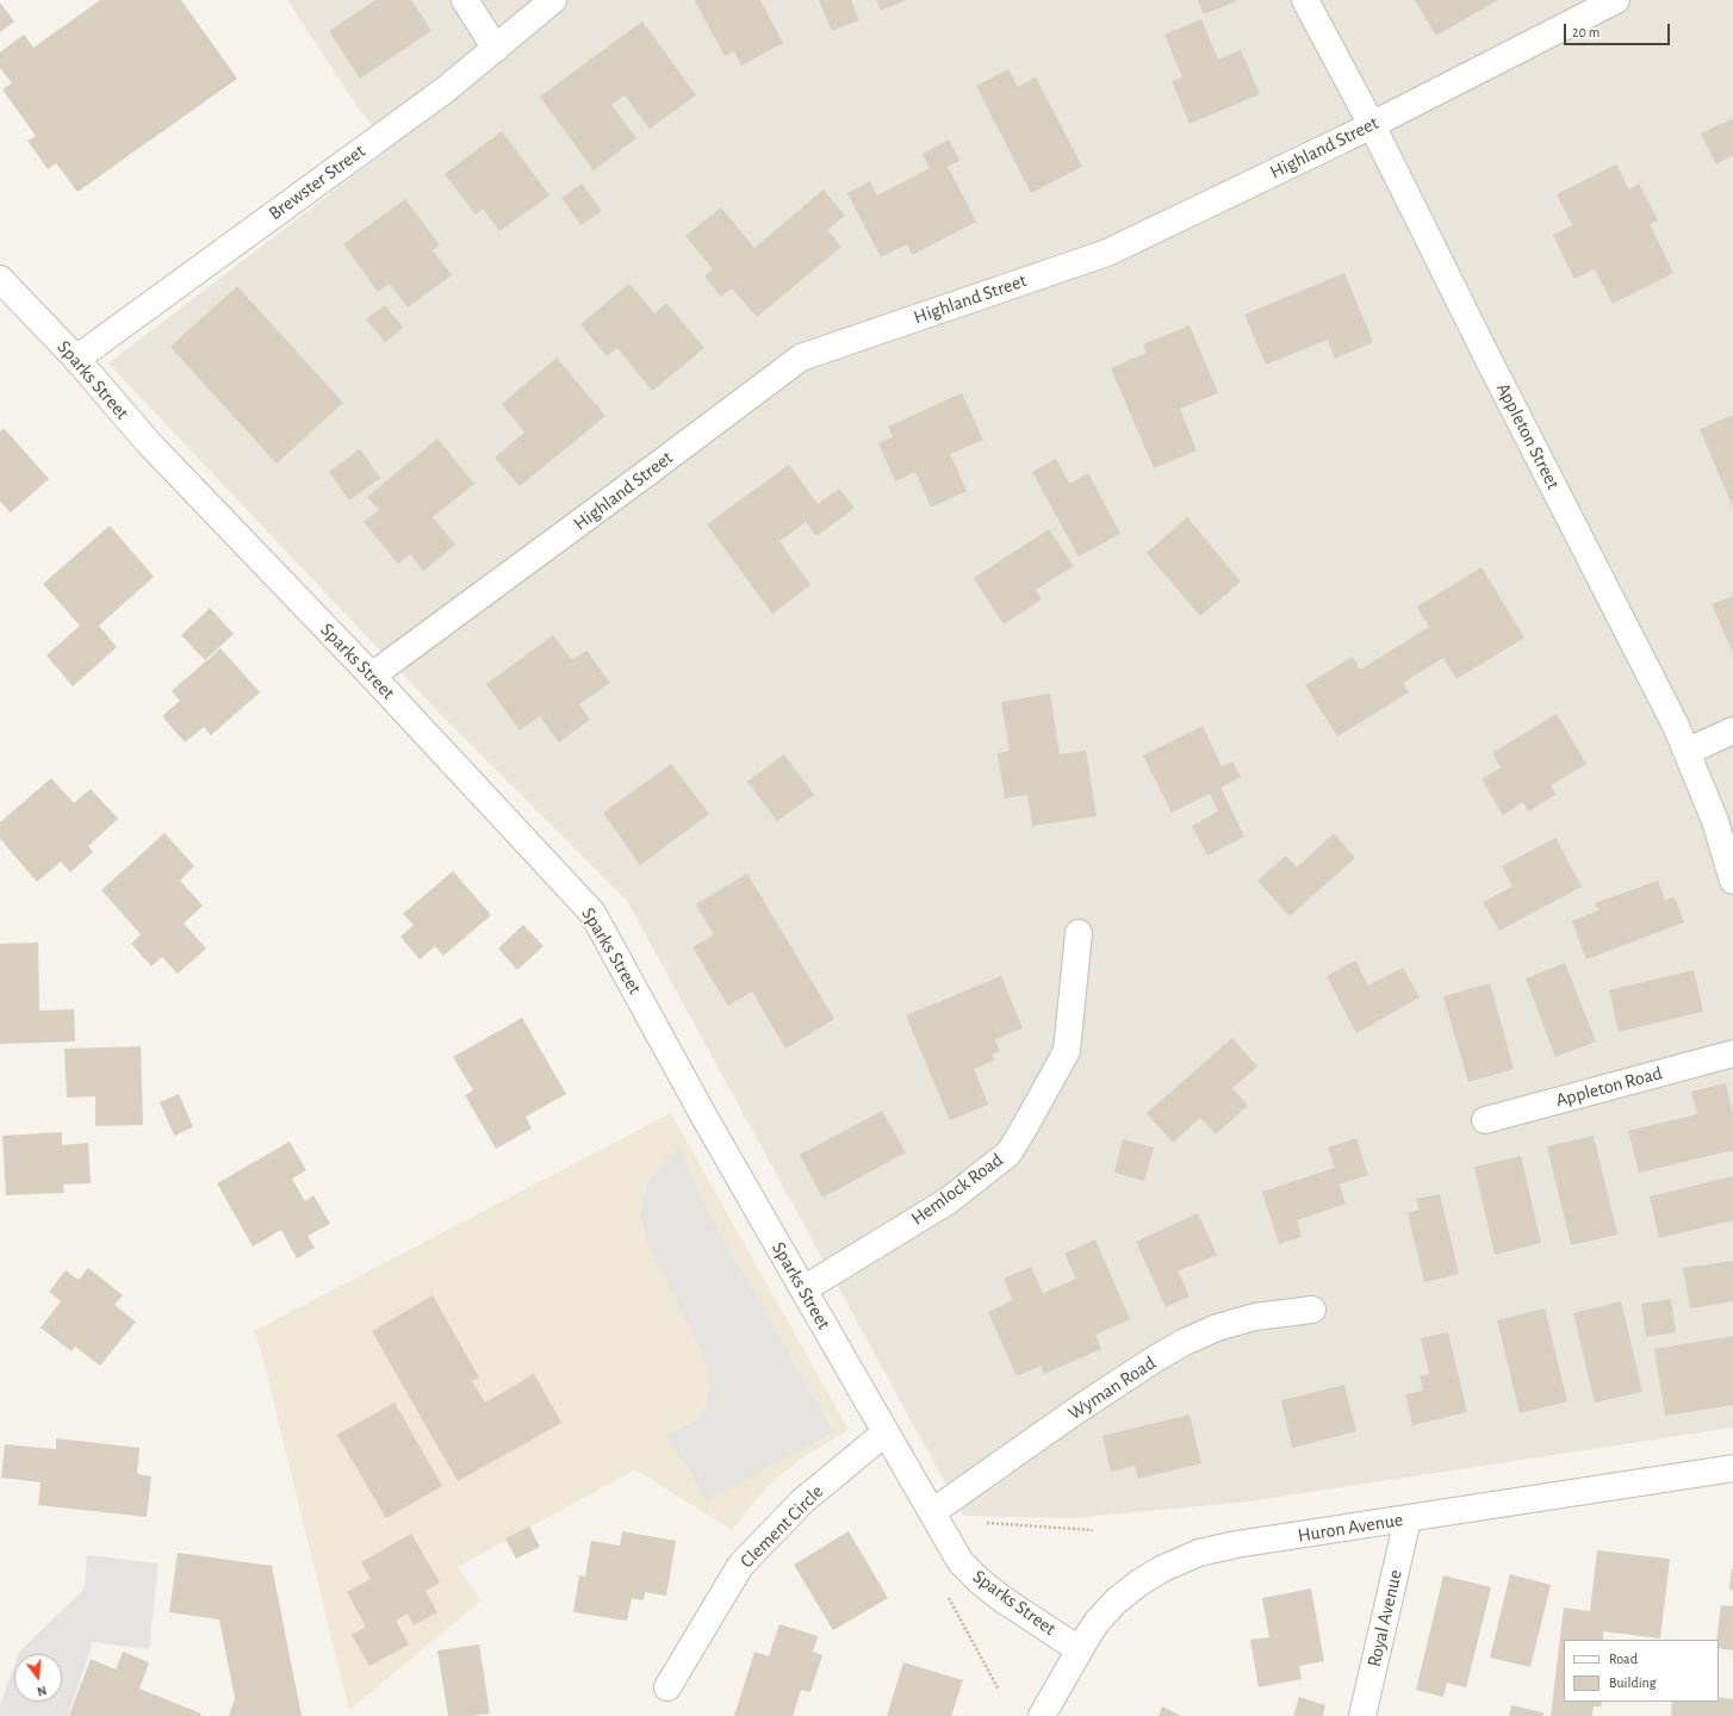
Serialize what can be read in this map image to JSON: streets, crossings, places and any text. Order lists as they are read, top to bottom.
{
  "streets": {
    "street": [
      "Highland Street",
      "Brewster Street",
      "Sparks Street",
      "Appleton Street",
      "Appleton Road",
      "Hemlock Road",
      "Wyman Road",
      "Clement Circle",
      "Huron Avenue",
      "Royal Avenue"
    ]
  },
  "crossings": [
    ["Highland Street", "Sparks Street"],
    ["Highland Street", "Appleton Street"],
    ["Brewster Street", "Sparks Street"],
    ["Sparks Street", "Hemlock Road"],
    ["Sparks Street", "Wyman Road"],
    ["Sparks Street", "Clement Circle"],
    ["Sparks Street", "Huron Avenue"],
    ["Huron Avenue", "Royal Avenue"]
  ],
  "legend": ["Road", "Building"],
  "scale_bar": "20 m",
  "north": "bottom"
}
